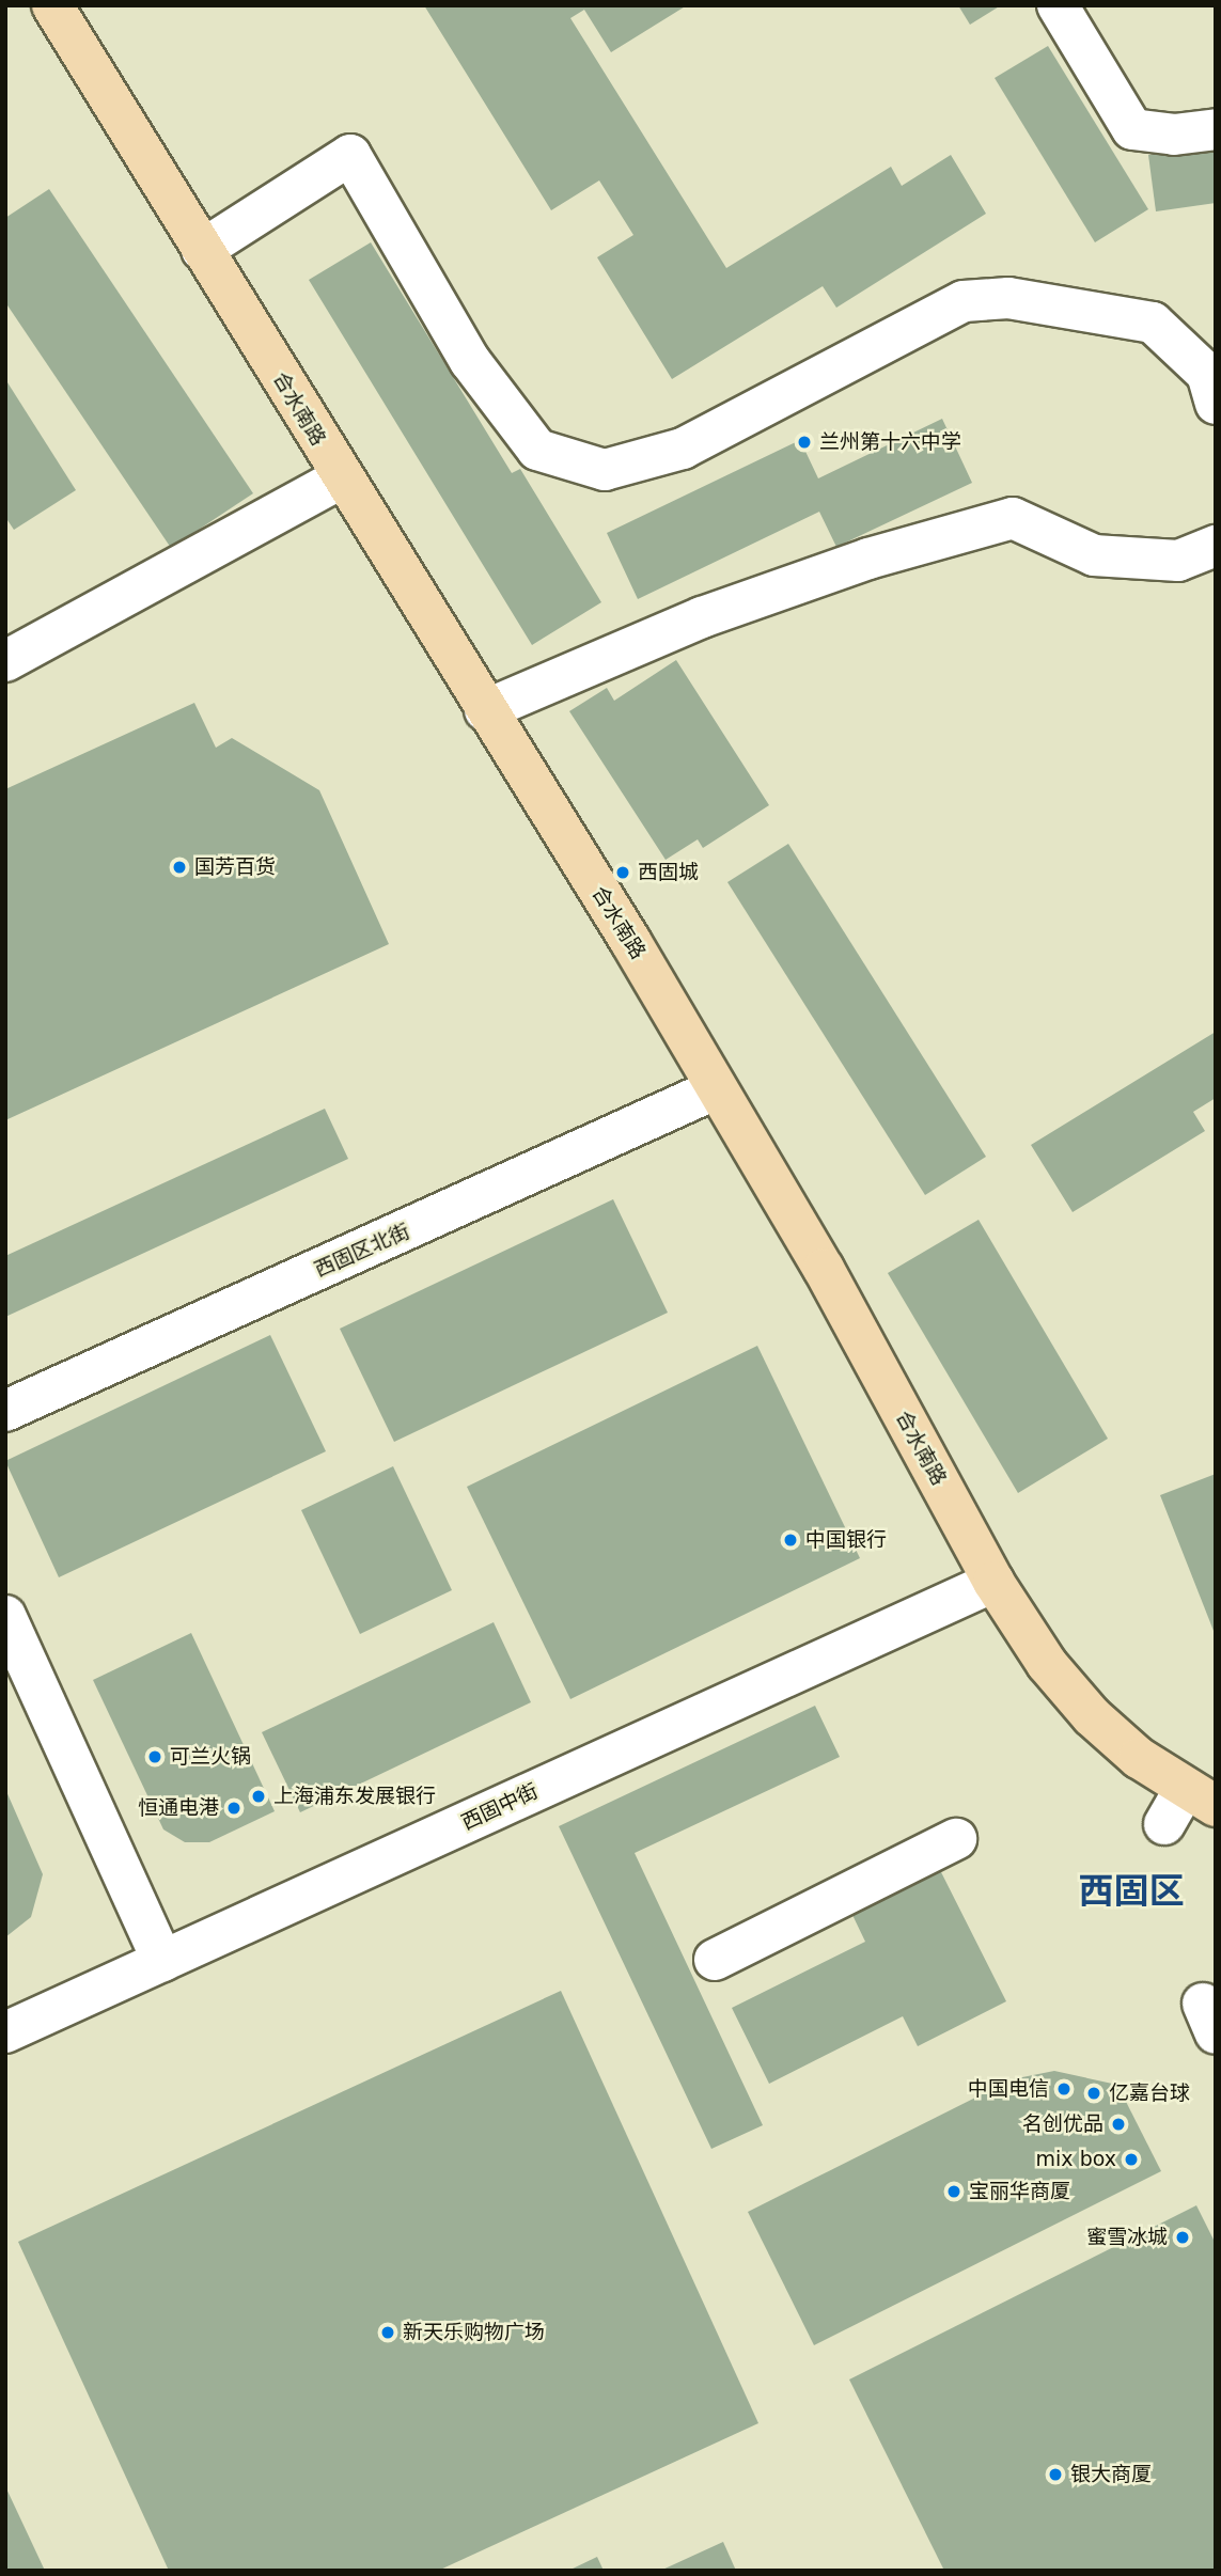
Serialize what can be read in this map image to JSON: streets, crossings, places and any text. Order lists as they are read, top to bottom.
{
  "streets": {
    "main road": ["合水南路"],
    "street": ["西固区北街", "西固中街"]
  },
  "crossings": [
    ["合水南路", "西固区北街"],
    ["合水南路", "西固中街"]
  ],
  "districts": ["西固区"],
  "places": [
    "兰州第十六中学",
    "国芳百货",
    "西固城",
    "中国银行",
    "可兰火锅",
    "上海浦东发展银行",
    "恒通电港",
    "中国电信",
    "亿嘉台球",
    "名创优品",
    "mix box",
    "宝丽华商厦",
    "蜜雪冰城",
    "新天乐购物广场",
    "银大商厦"
  ]
}
